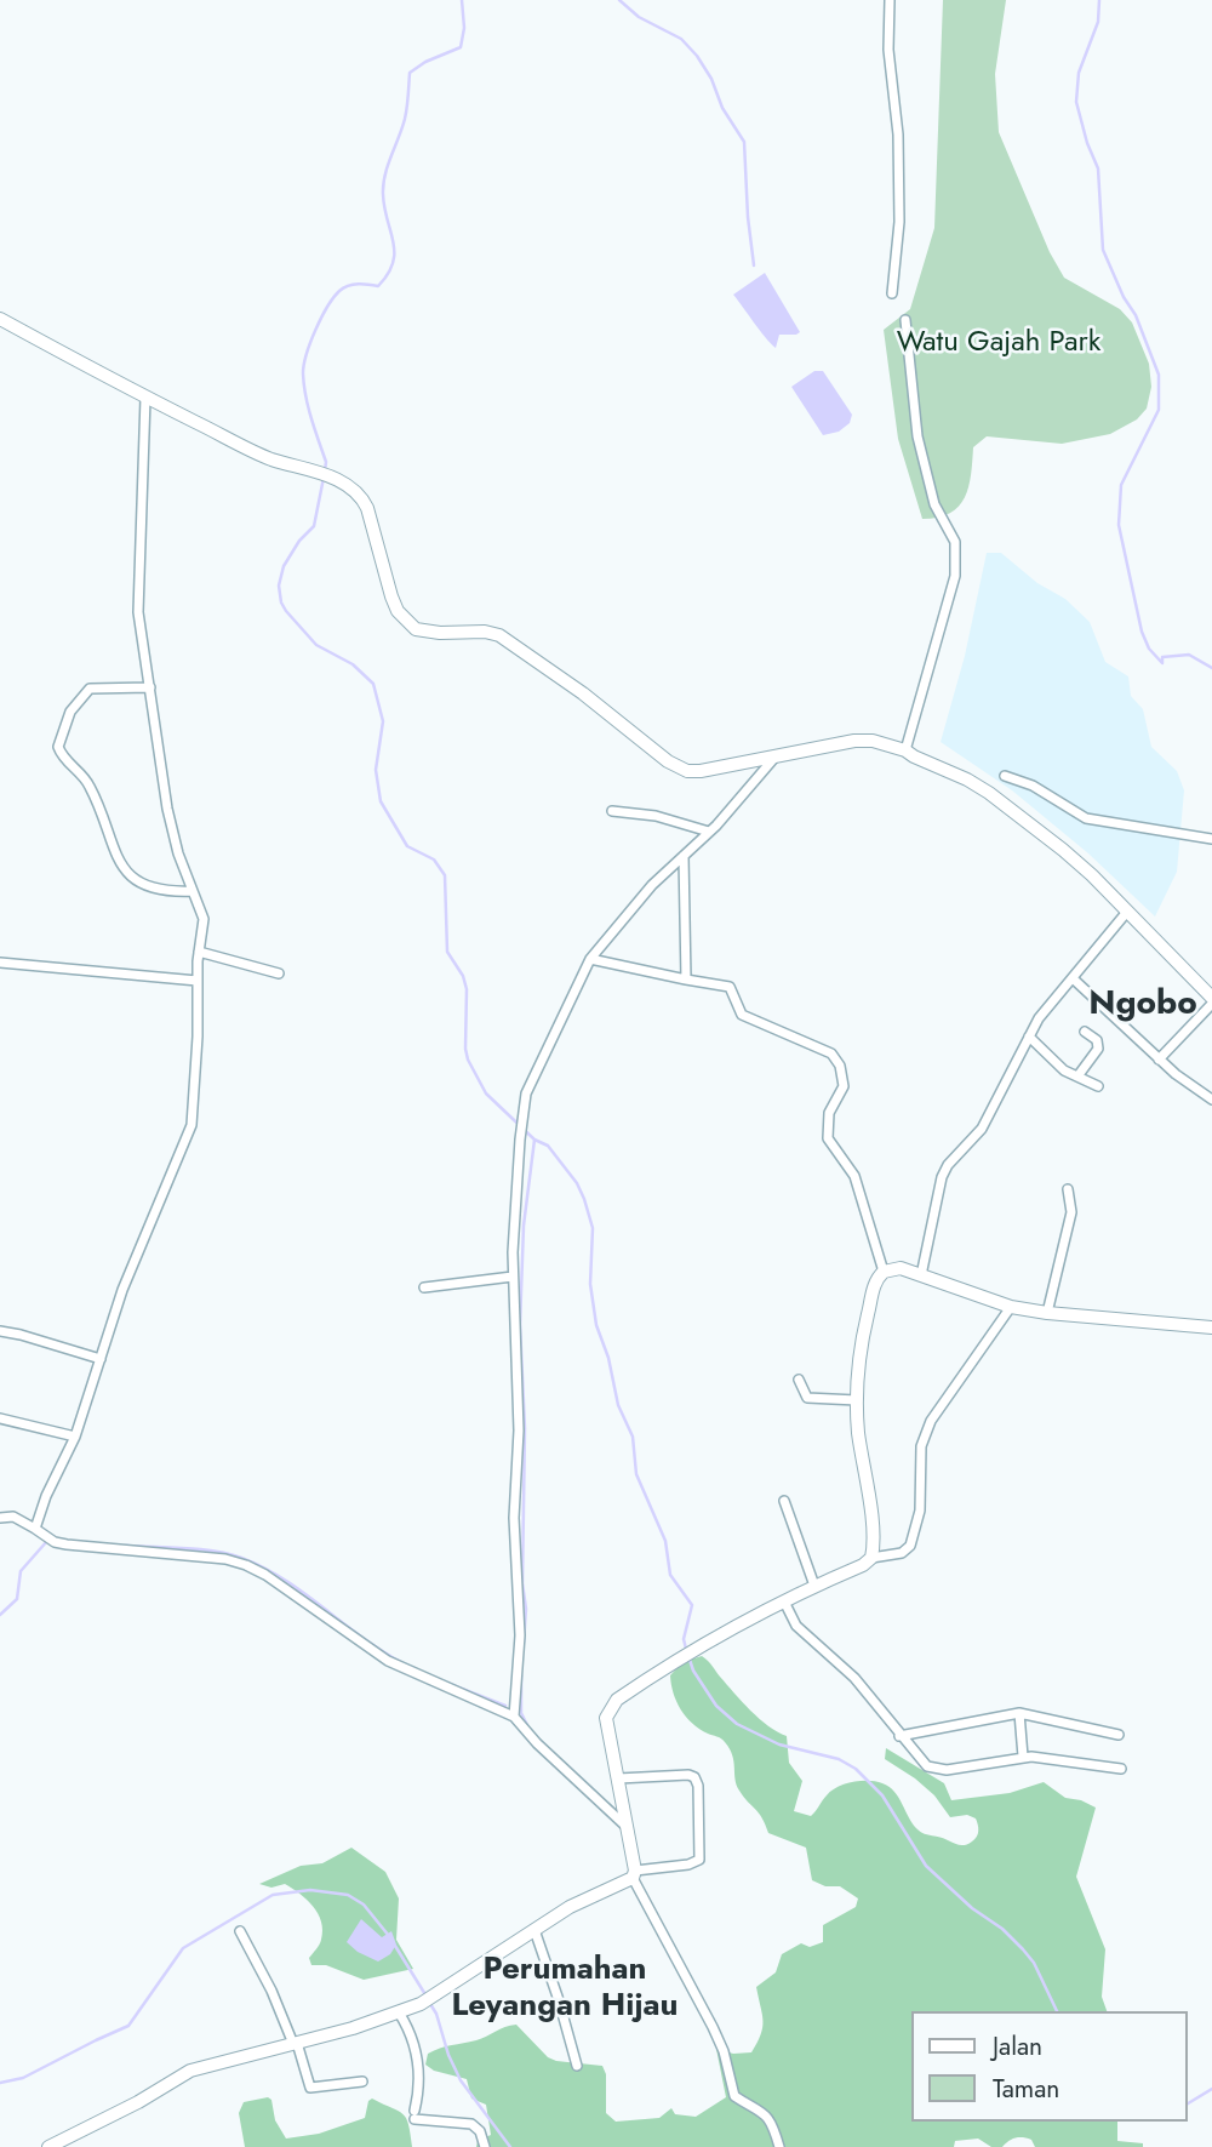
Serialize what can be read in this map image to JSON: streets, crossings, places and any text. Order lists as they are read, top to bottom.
{
  "districts": ["Ngobo", "Perumahan Leyangan Hijau"],
  "parks": ["Watu Gajah Park"],
  "legend": ["Jalan", "Taman"]
}
